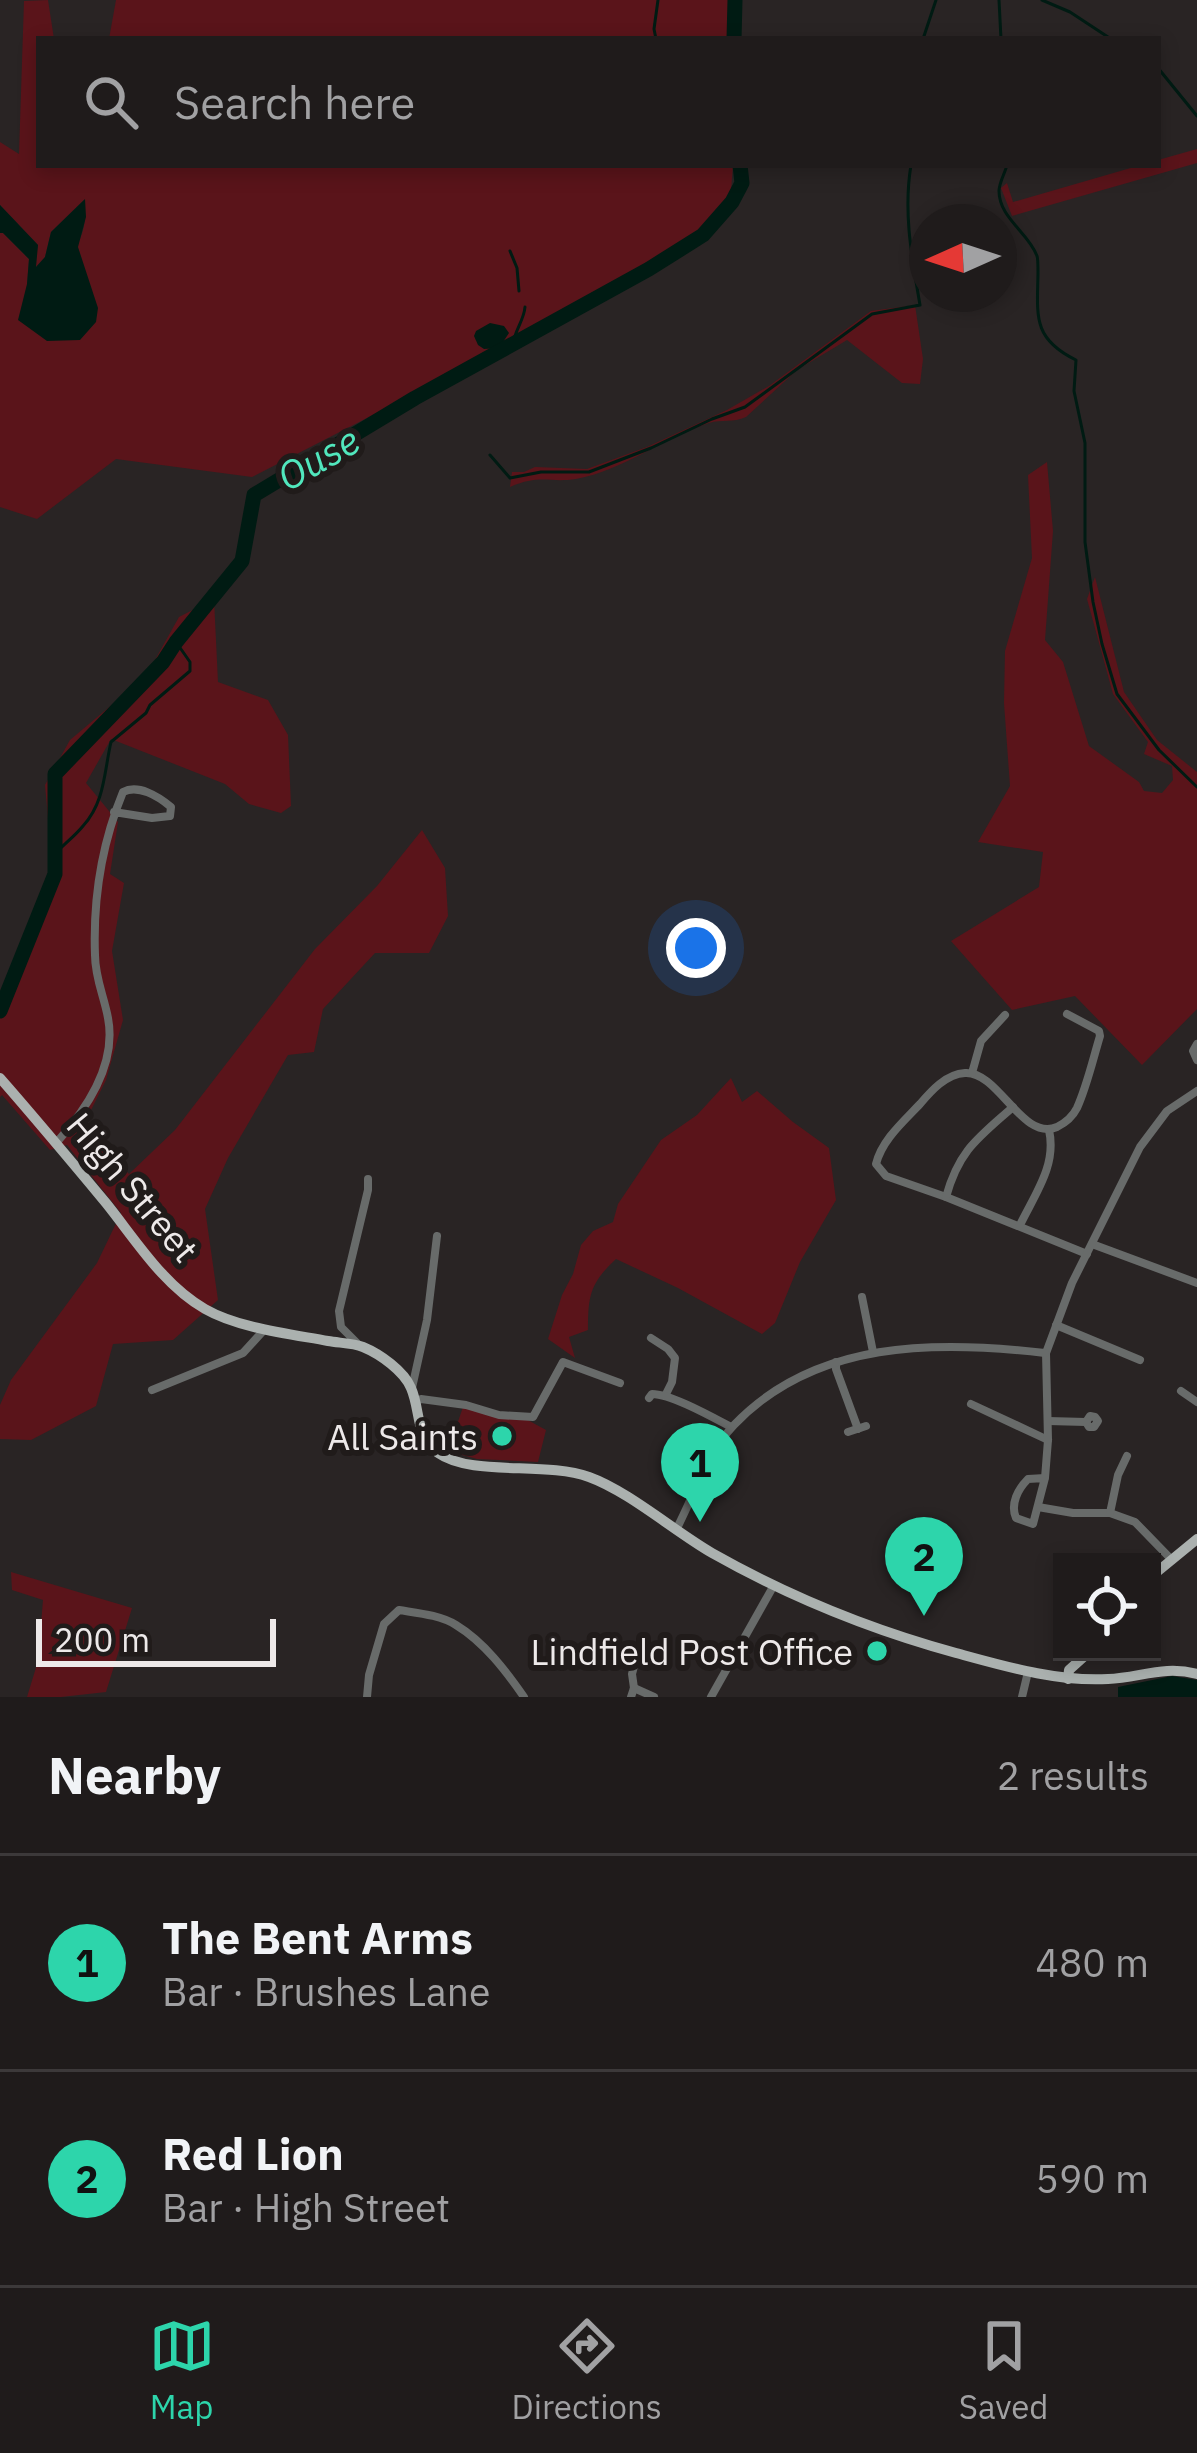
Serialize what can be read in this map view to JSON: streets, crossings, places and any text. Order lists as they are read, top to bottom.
{
  "streets": {
    "main road": ["High Street"]
  },
  "water": ["Ouse"],
  "places": ["All Saints", "Lindfield Post Office"],
  "scale_bar": "200 m",
  "north": "left",
  "page": {
    "search": "Search here",
    "pins": ["1", "2"],
    "scale": "200 m",
    "heading": ["Nearby", "2 results"],
    "list": [
      {
        "mark": "1",
        "name": "The Bent Arms",
        "note": "Bar · Brushes Lane",
        "value": "480 m"
      },
      {
        "mark": "2",
        "name": "Red Lion",
        "note": "Bar · High Street",
        "value": "590 m"
      }
    ],
    "nav": ["Map", "Directions", "Saved"]
  }
}
